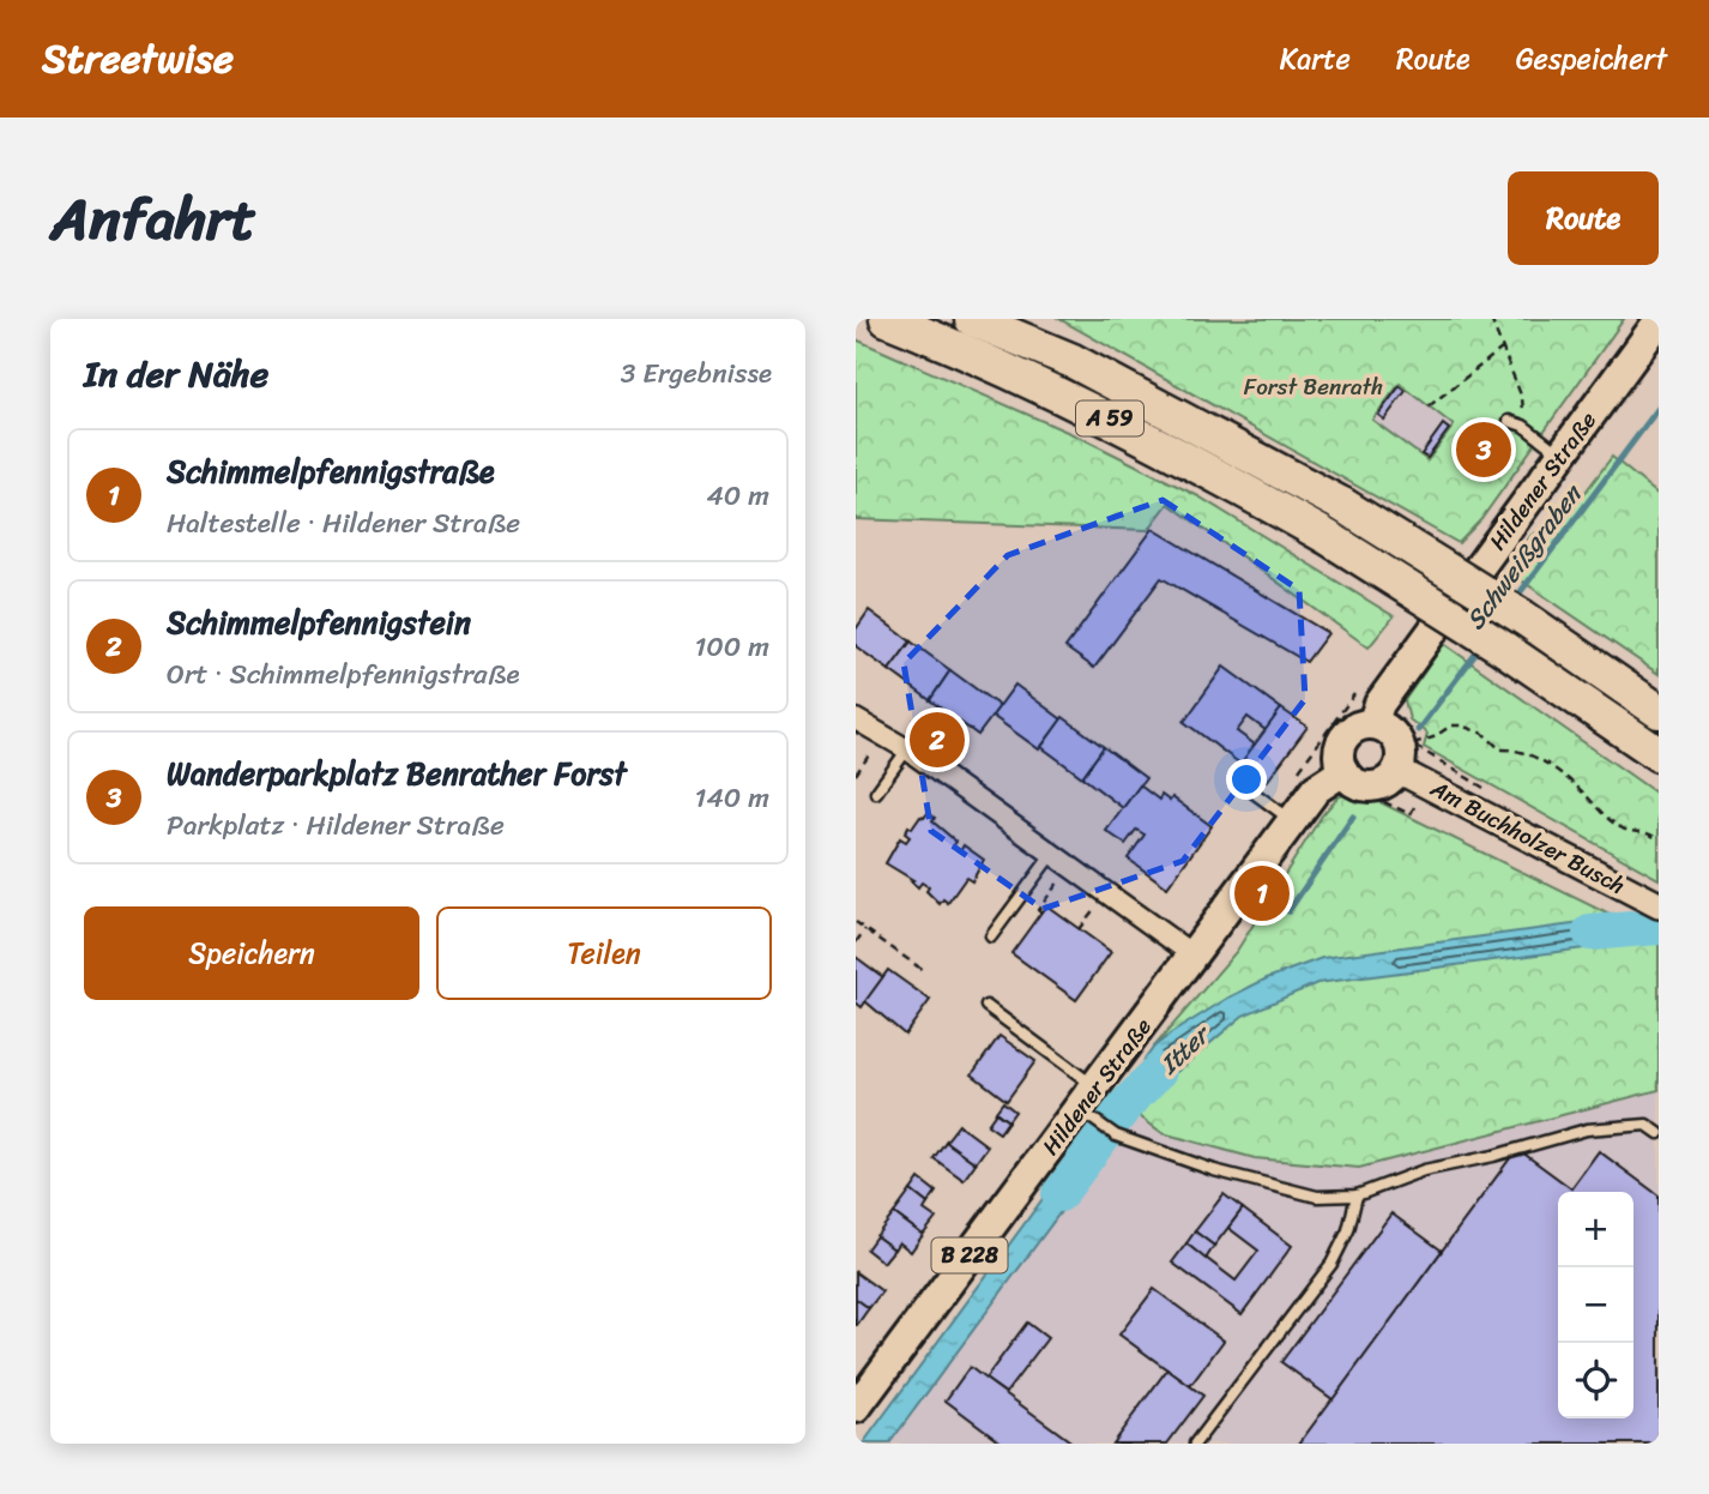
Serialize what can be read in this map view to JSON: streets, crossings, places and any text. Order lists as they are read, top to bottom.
{
  "streets": {
    "highway": ["A 59"],
    "main road": ["Hildener Straße", "Am Buchholzer Busch", "B 228"]
  },
  "crossings": [
    ["Hildener Straße", "Am Buchholzer Busch"]
  ],
  "water": ["Schweißgraben", "Itter"],
  "parks": ["Forst Benrath"],
  "page": {
    "header": "Streetwise",
    "nav": ["Karte", "Route", "Gespeichert"],
    "title": "Anfahrt",
    "buttons": [
      "Route",
      ["Speichern", "Teilen"]
    ],
    "heading": ["In der Nähe", "3 Ergebnisse"],
    "pins": ["3", "2", "1"],
    "list": [
      {
        "mark": "1",
        "name": "Schimmelpfennigstraße",
        "note": "Haltestelle · Hildener Straße",
        "value": "40 m"
      },
      {
        "mark": "2",
        "name": "Schimmelpfennigstein",
        "note": "Ort · Schimmelpfennigstraße",
        "value": "100 m"
      },
      {
        "mark": "3",
        "name": "Wanderparkplatz Benrather Forst",
        "note": "Parkplatz · Hildener Straße",
        "value": "140 m"
      }
    ],
    "map_buttons": ["+", "−"]
  }
}
